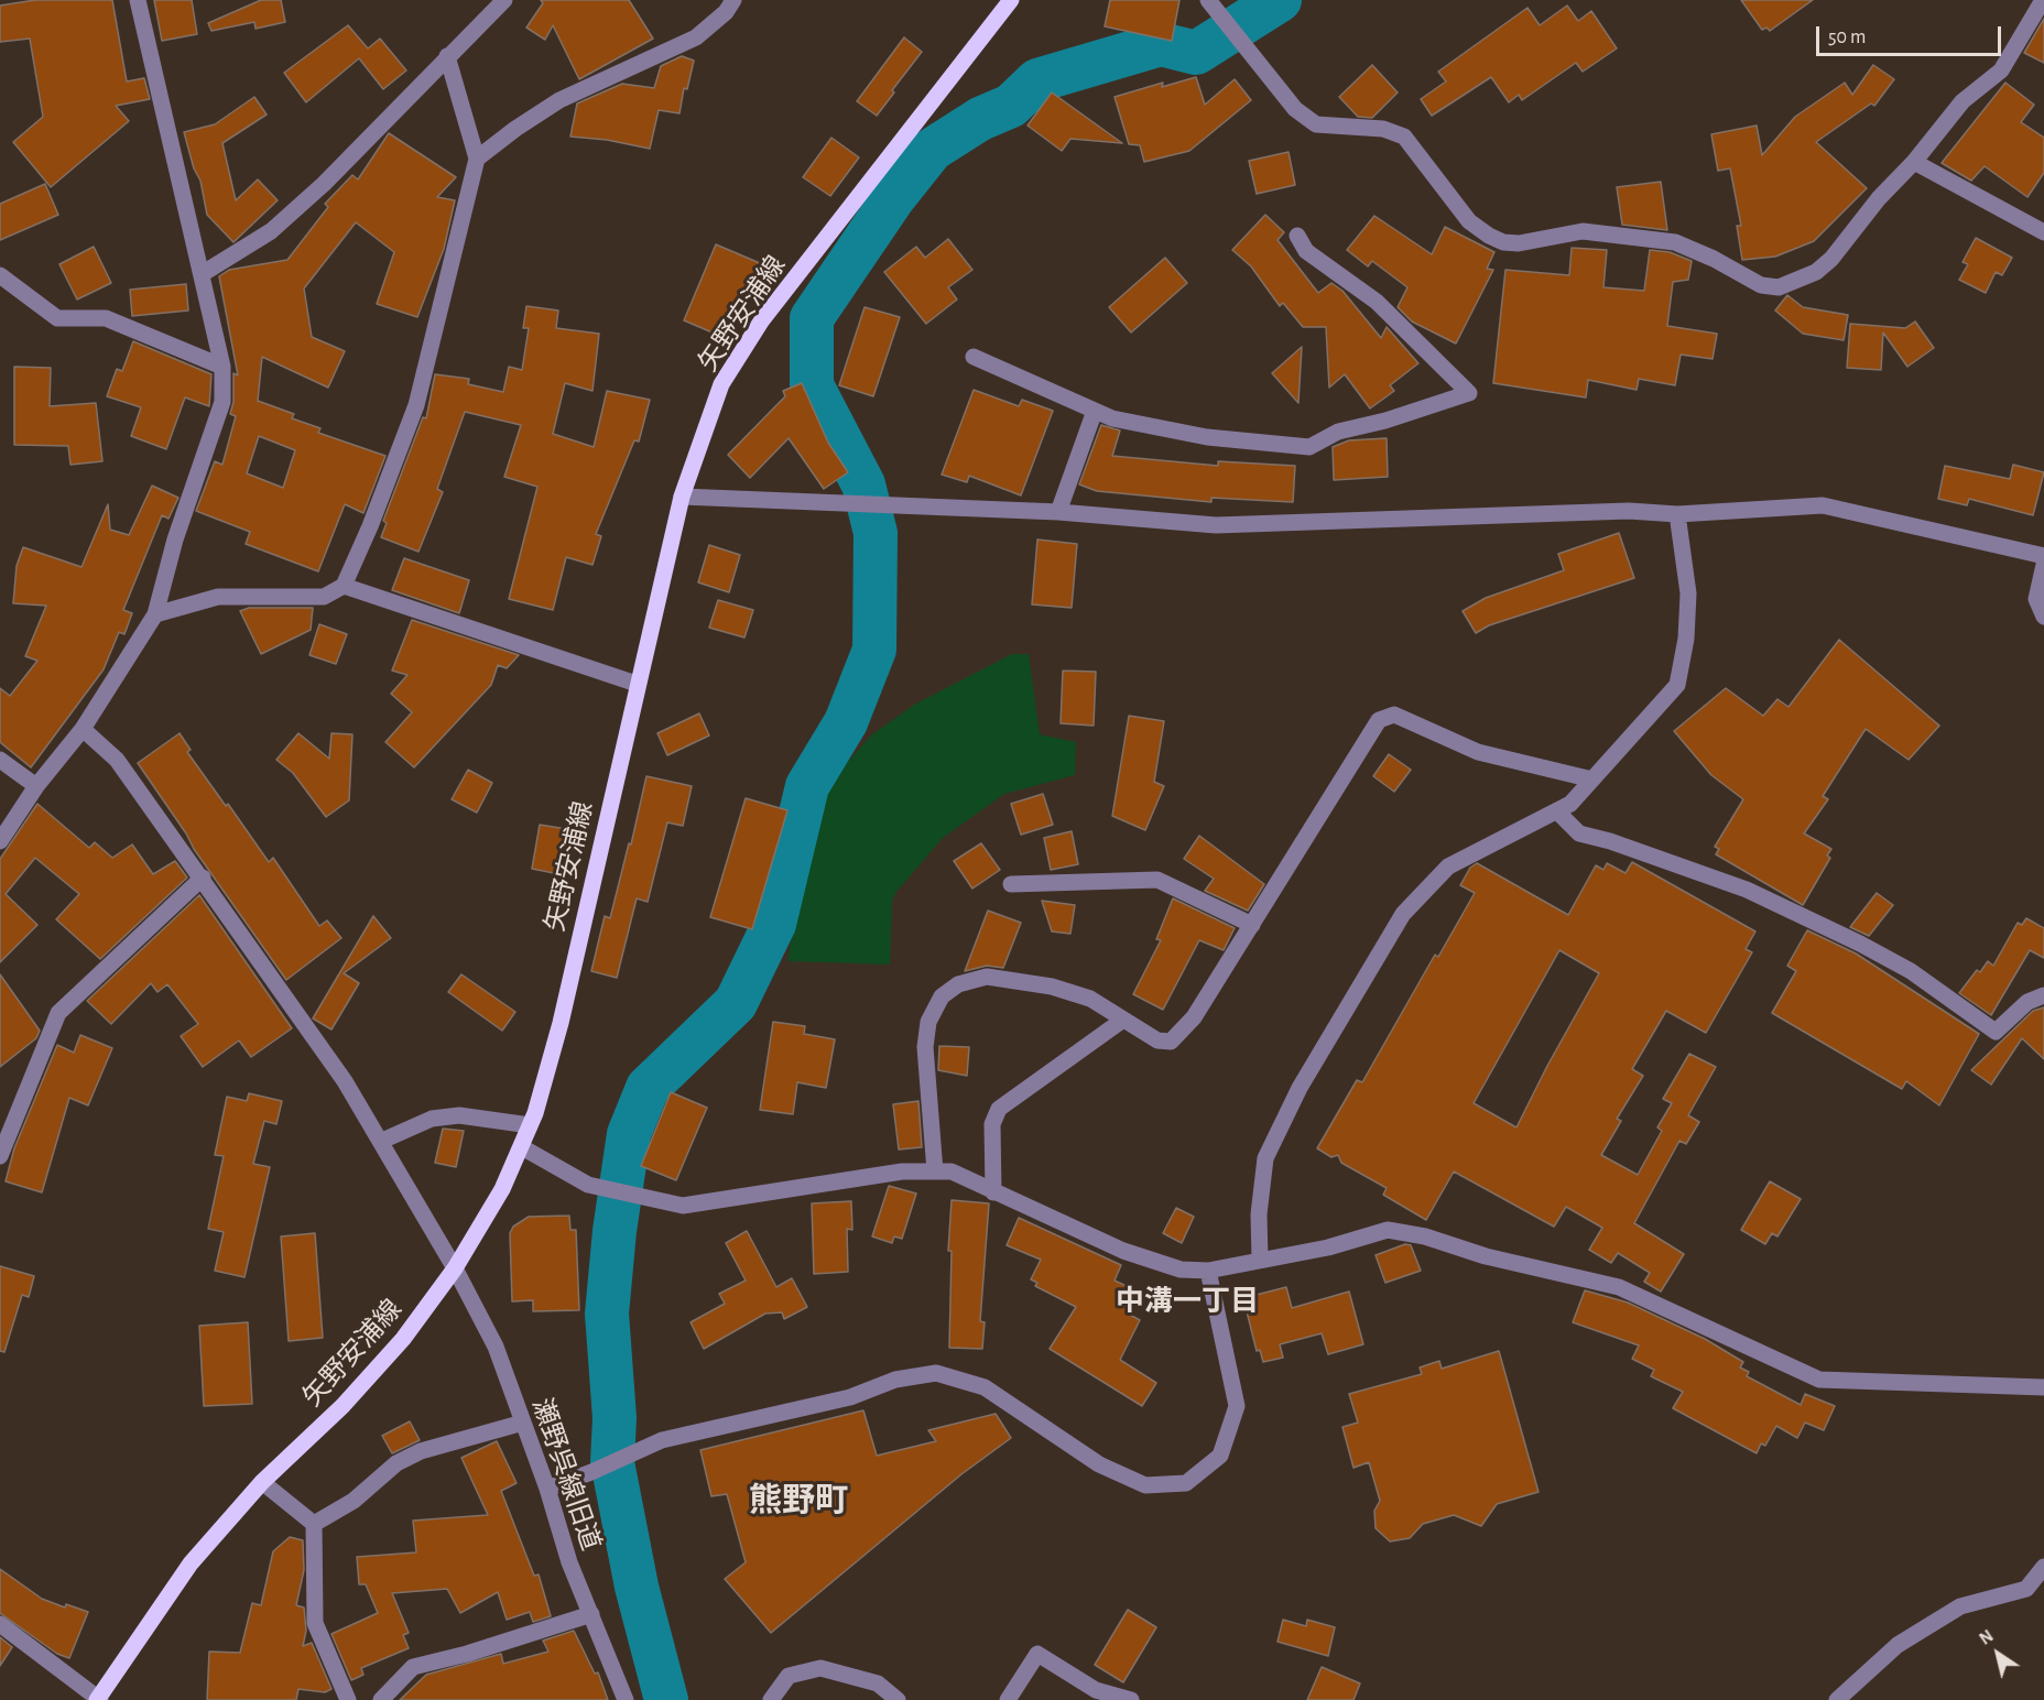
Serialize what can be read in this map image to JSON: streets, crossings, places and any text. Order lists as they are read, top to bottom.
{
  "streets": {
    "main road": ["矢野安浦線"],
    "street": ["瀬野呉線旧道"]
  },
  "crossings": [
    ["矢野安浦線", "瀬野呉線旧道"]
  ],
  "districts": ["中溝一丁目", "熊野町"],
  "scale_bar": "50 m",
  "north": "top left"
}
